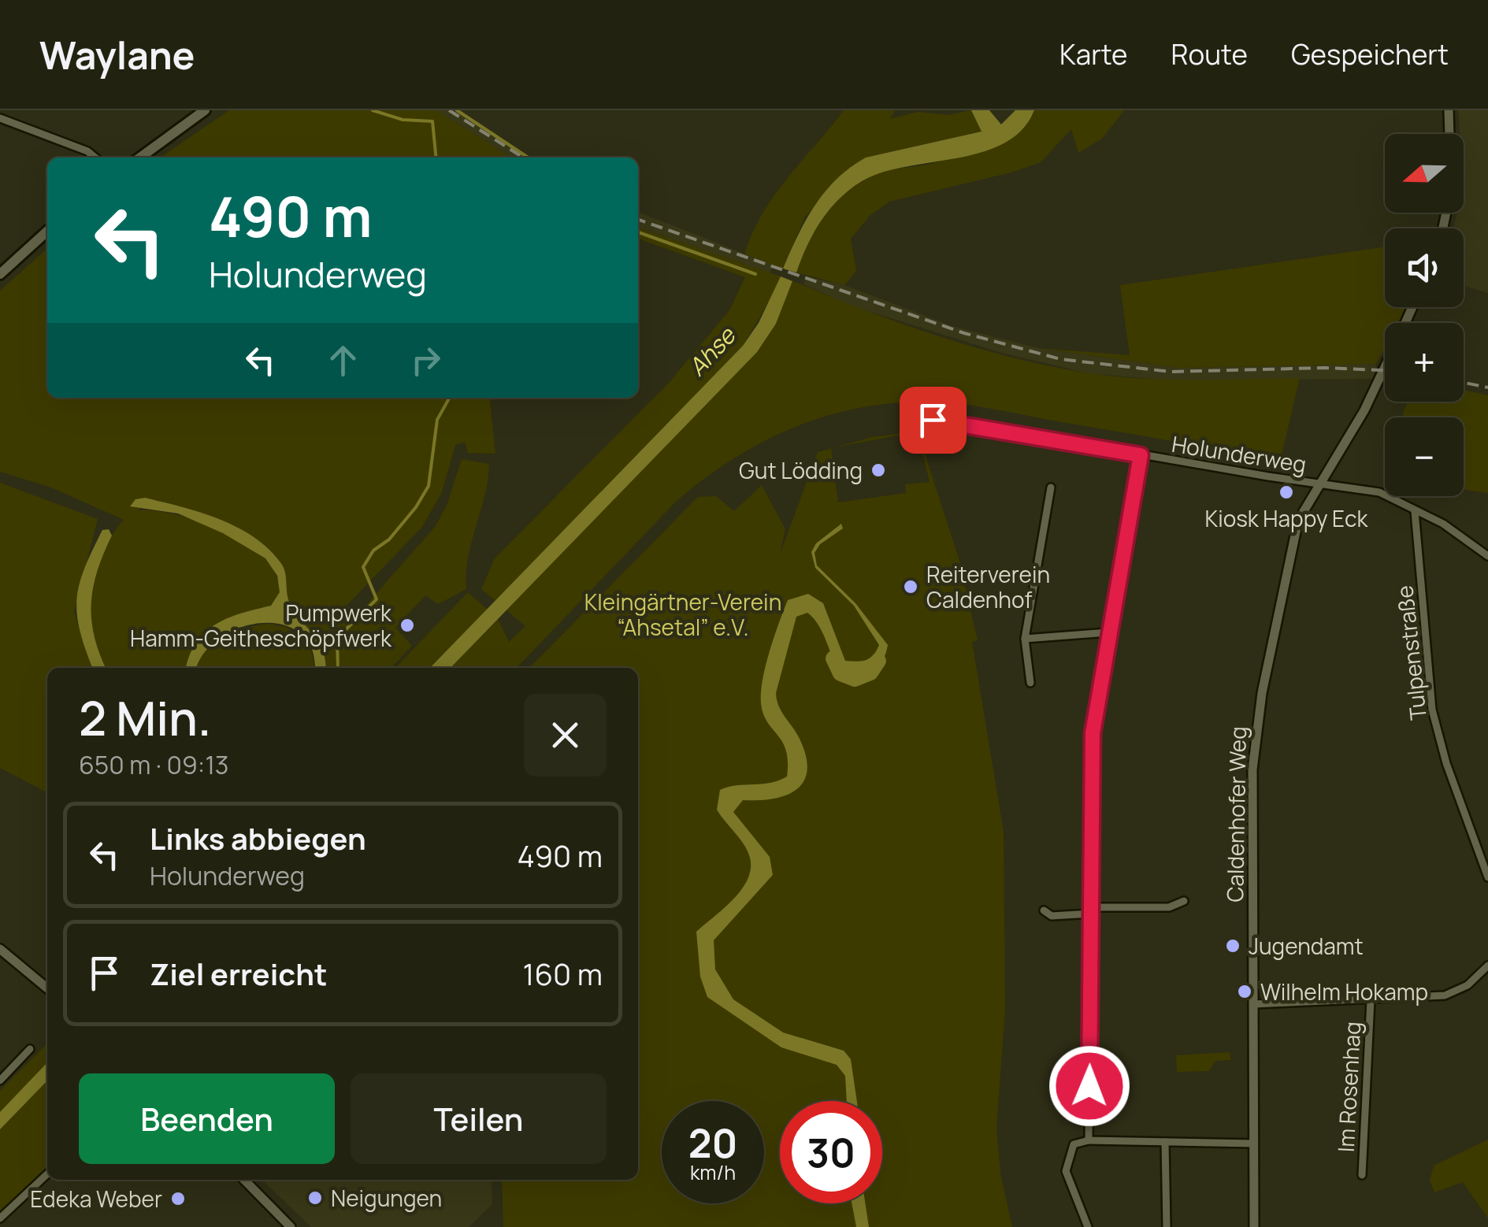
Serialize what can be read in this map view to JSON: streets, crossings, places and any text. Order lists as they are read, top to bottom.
{
  "streets": {
    "street": [
      "Holunderweg",
      "Tulpenstraße",
      "Caldenhofer Weg",
      "Im Rosenhag"
    ]
  },
  "crossings": [
    ["Holunderweg", "Tulpenstraße"],
    ["Holunderweg", "Caldenhofer Weg"]
  ],
  "water": ["Ahse"],
  "parks": ["Kleingärtner-Verein “Ahsetal” e.V."],
  "places": [
    "Gut Lödding",
    "Kiosk Happy Eck",
    "Reiterverein Caldenhof",
    "Pumpwerk Hamm-Geitheschöpfwerk",
    "Jugendamt",
    "Wilhelm Hokamp",
    "Neigungen",
    "Edeka Weber"
  ],
  "north": "left",
  "page": {
    "header": "Waylane",
    "nav": ["Karte", "Route", "Gespeichert"],
    "map_buttons": ["+", "−"],
    "turn": ["490 m", "Holunderweg"],
    "heading": ["2 Min.", "650 m · 09:13"],
    "list": [
      {
        "name": "Links abbiegen",
        "note": "Holunderweg",
        "value": "490 m"
      },
      {
        "name": "Ziel erreicht",
        "value": "160 m"
      }
    ],
    "buttons": ["Beenden", "Teilen"],
    "speed": "20 km/h",
    "limit": "30"
  }
}
